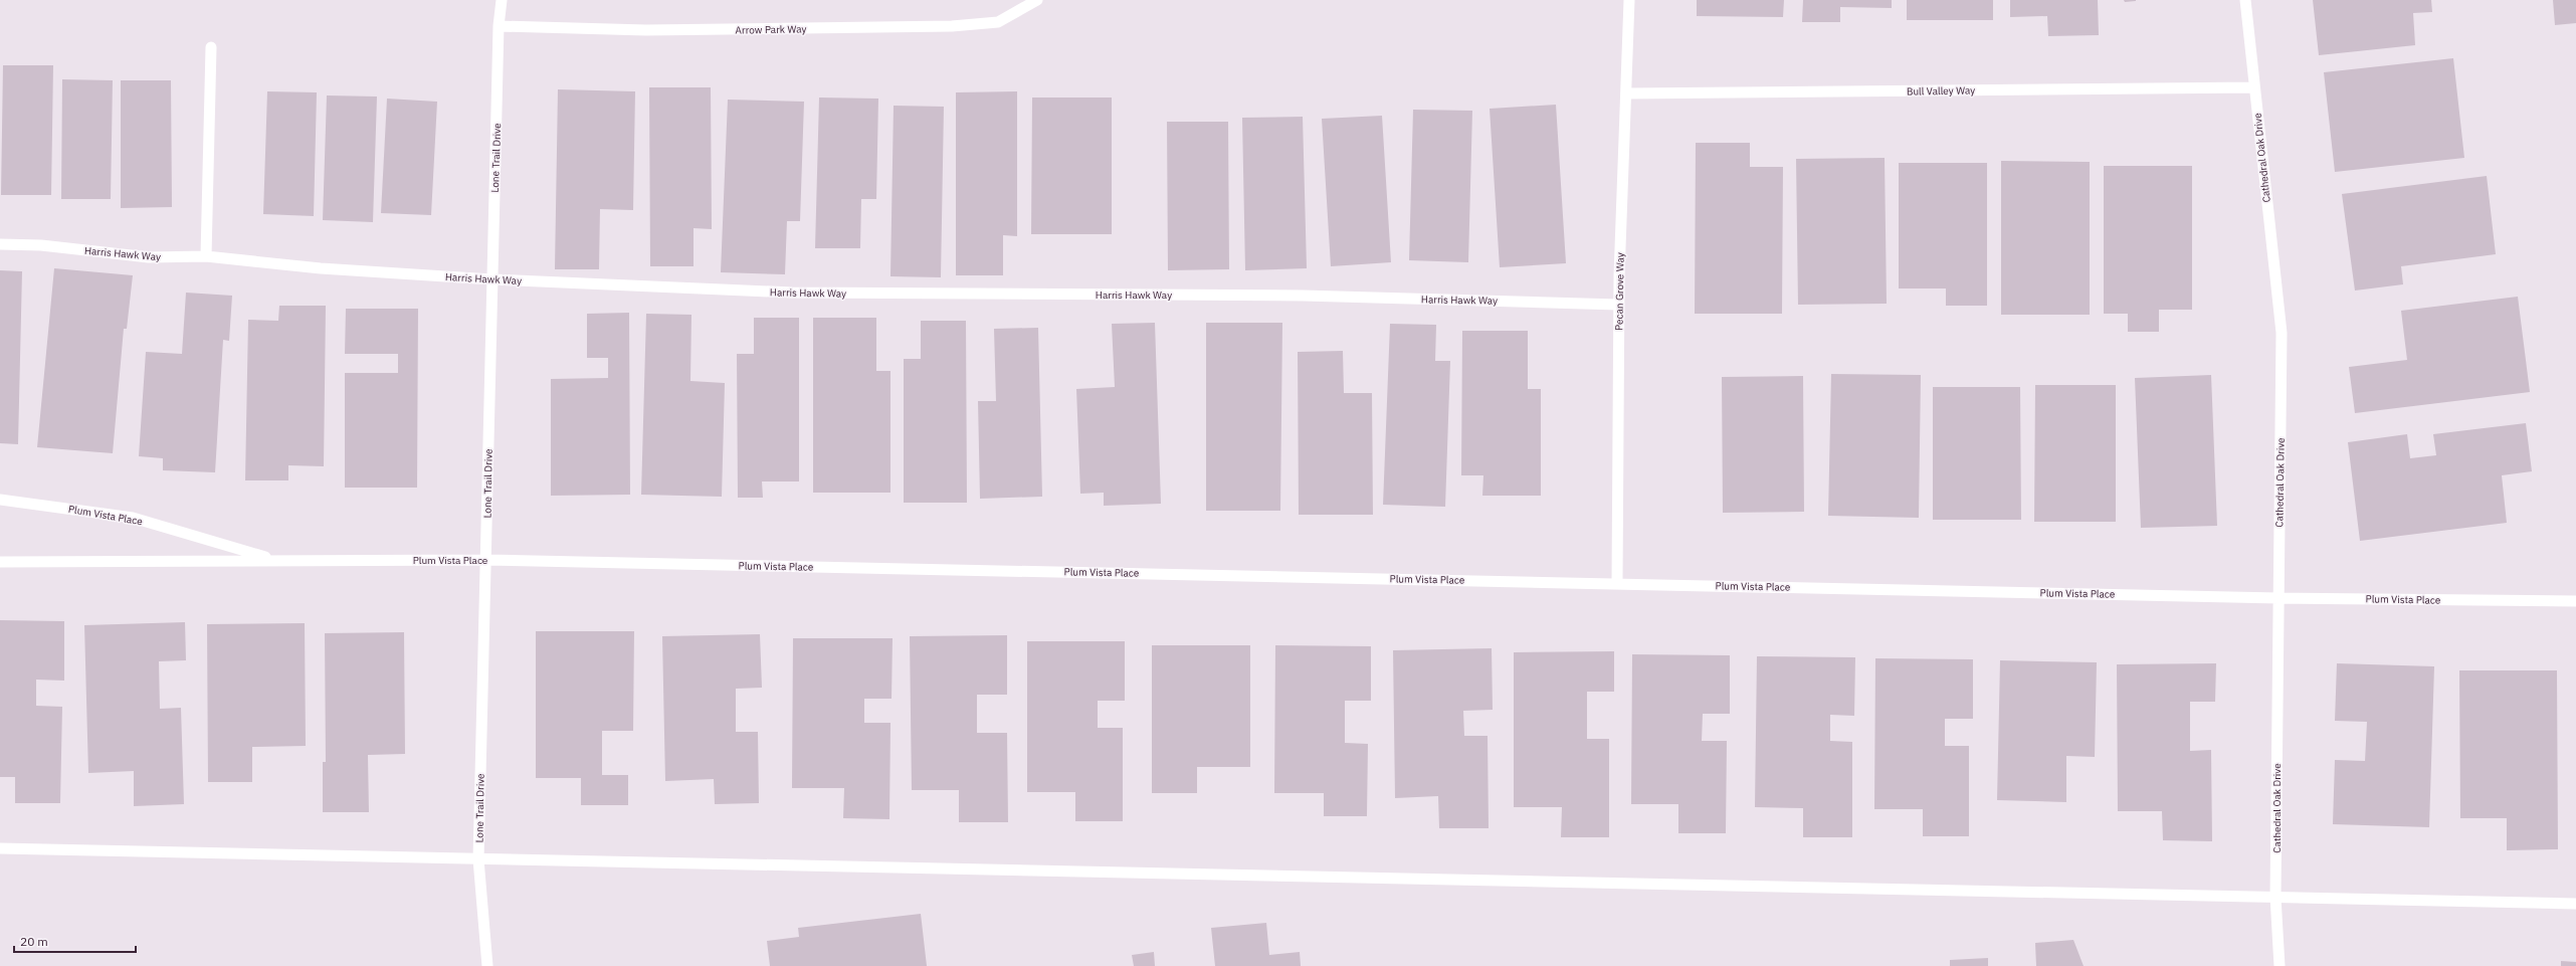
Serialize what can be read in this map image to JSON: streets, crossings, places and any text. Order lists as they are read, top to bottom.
{
  "streets": {
    "street": [
      "Arrow Park Way",
      "Bull Valley Way",
      "Lone Trail Drive",
      "Cathedral Oak Drive",
      "Harris Hawk Way",
      "Pecan Grove Way",
      "Plum Vista Place"
    ]
  },
  "crossings": [
    ["Arrow Park Way", "Lone Trail Drive"],
    ["Bull Valley Way", "Cathedral Oak Drive"],
    ["Bull Valley Way", "Pecan Grove Way"],
    ["Lone Trail Drive", "Harris Hawk Way"],
    ["Lone Trail Drive", "Plum Vista Place"],
    ["Cathedral Oak Drive", "Plum Vista Place"],
    ["Harris Hawk Way", "Pecan Grove Way"],
    ["Pecan Grove Way", "Plum Vista Place"]
  ],
  "scale_bar": "20 m"
}
